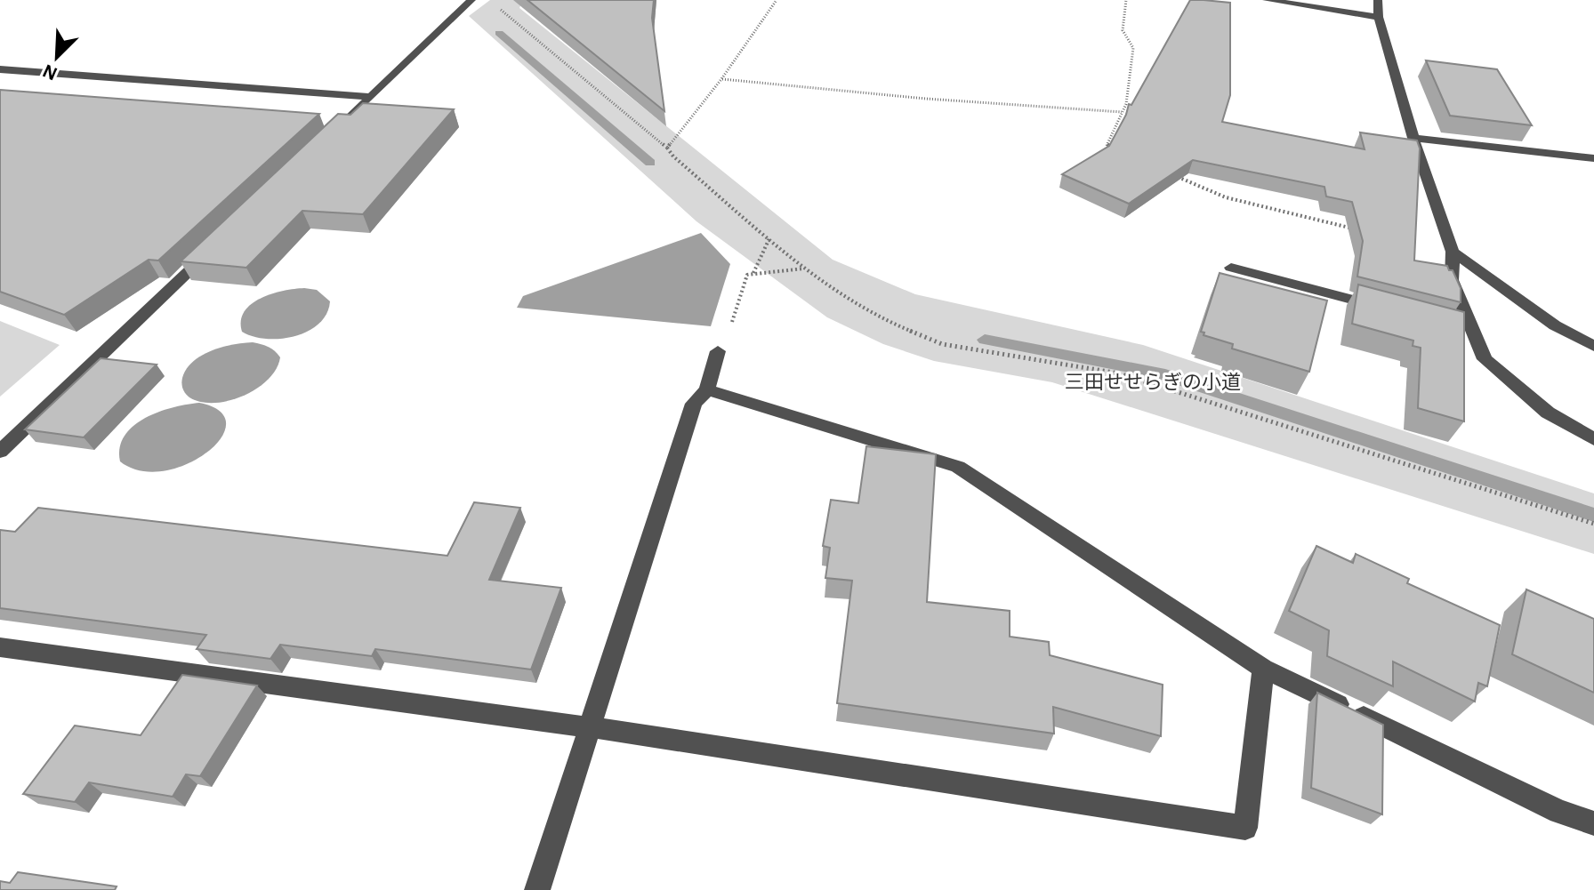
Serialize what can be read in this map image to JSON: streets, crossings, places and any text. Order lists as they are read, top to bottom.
{
  "parks": ["三田せせらぎの小道"],
  "north": "bottom left"
}
